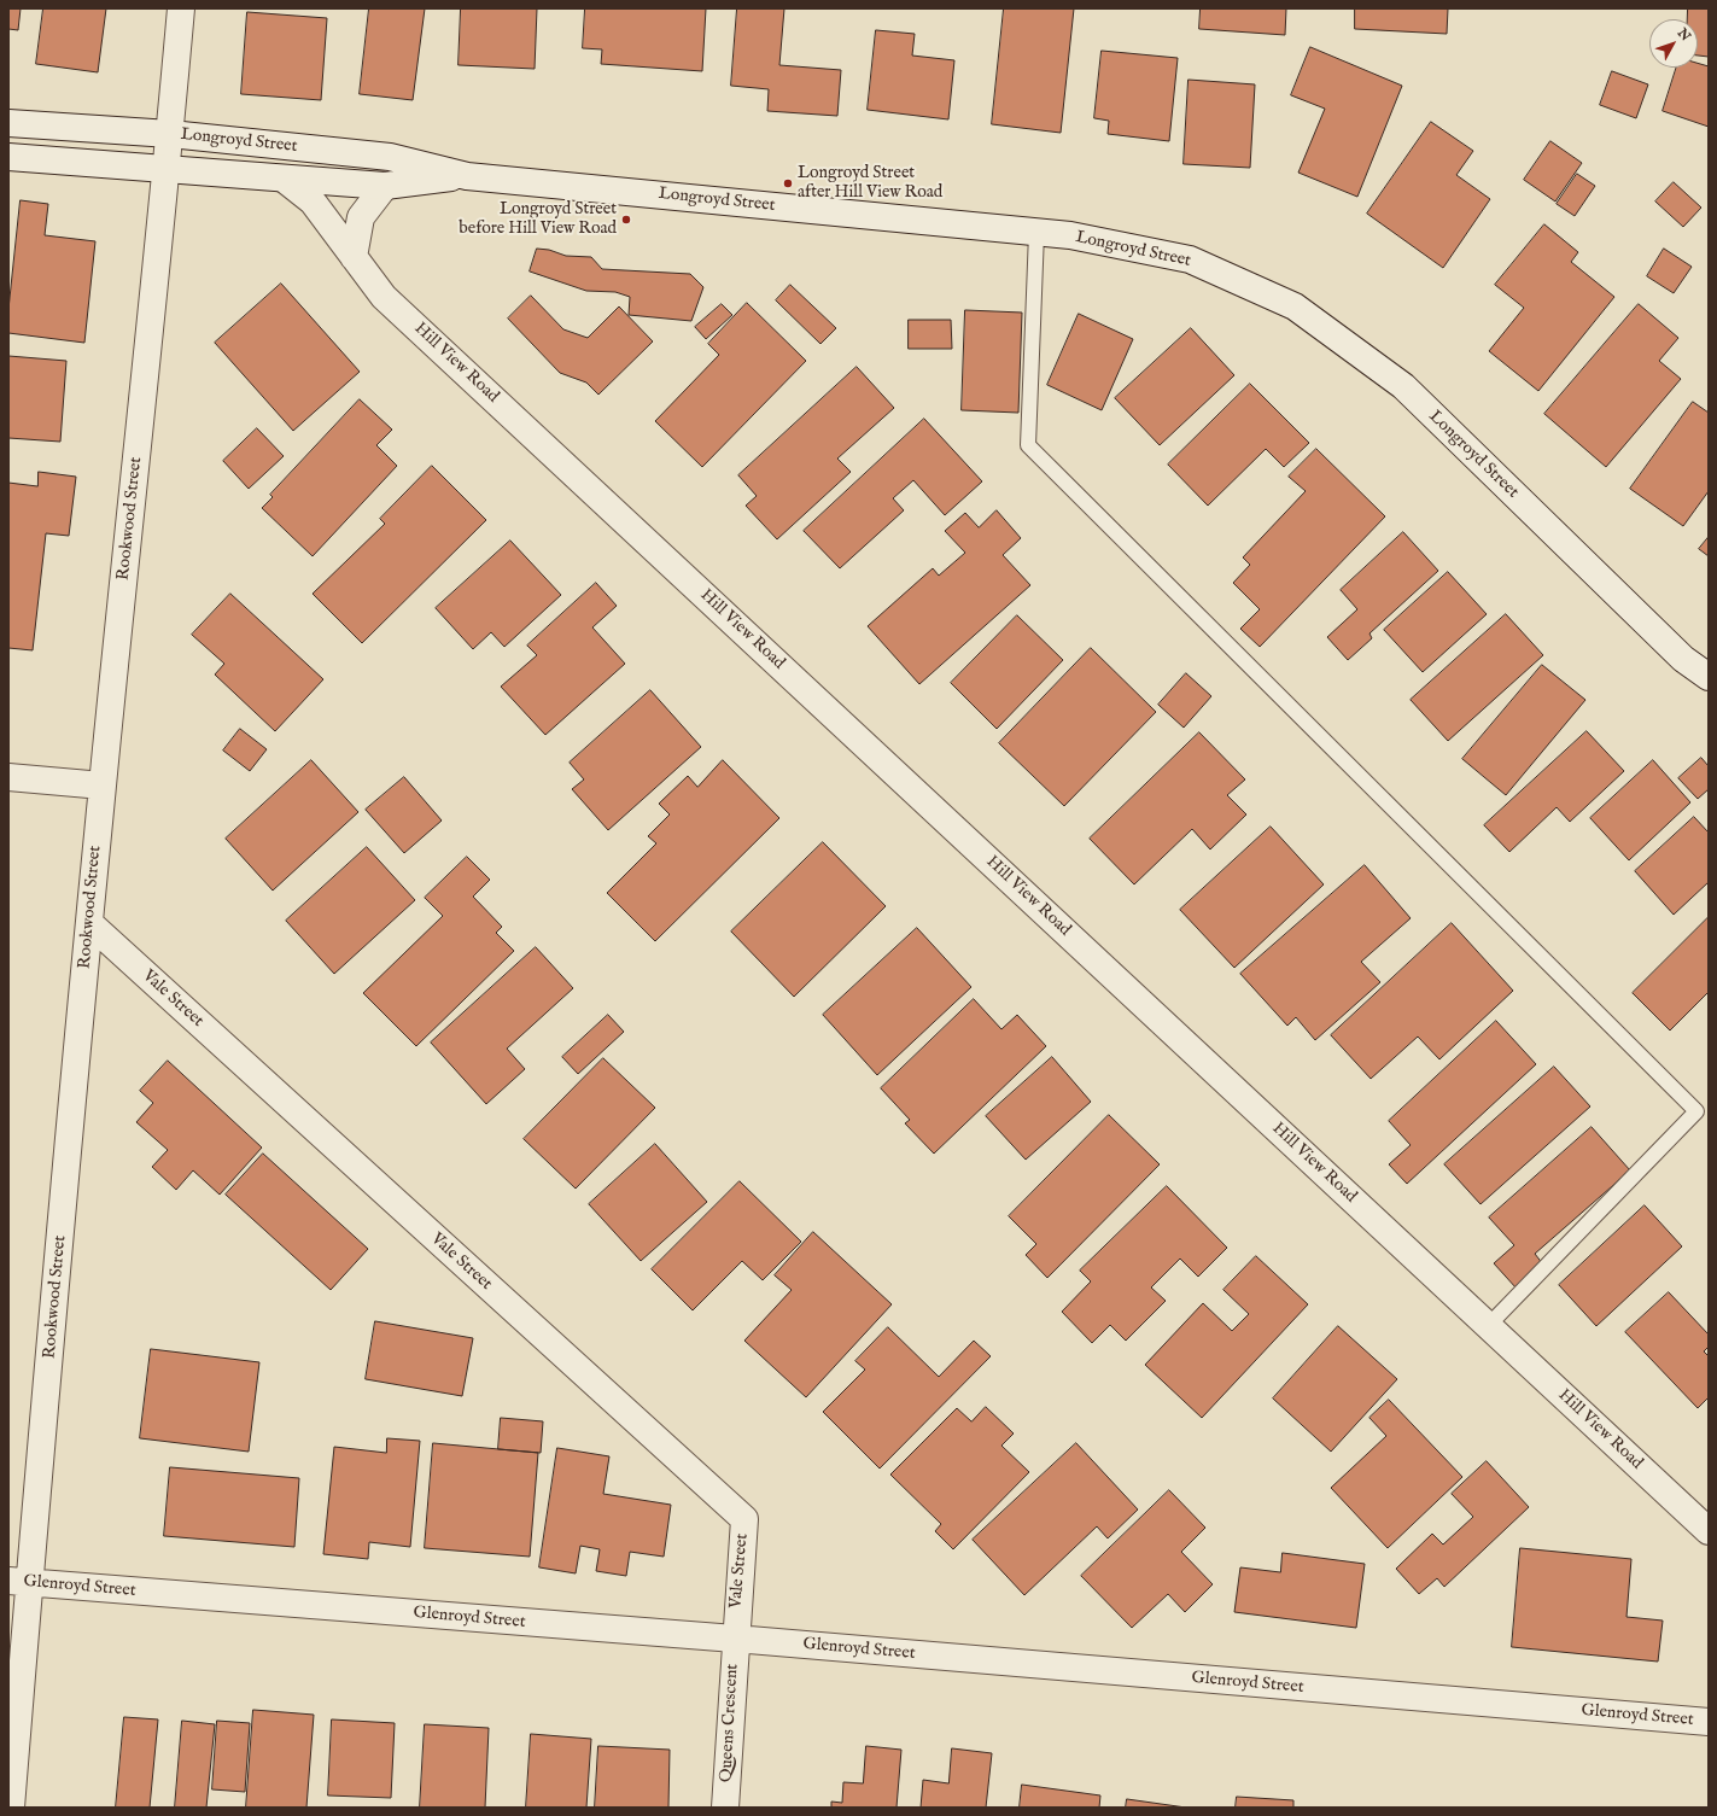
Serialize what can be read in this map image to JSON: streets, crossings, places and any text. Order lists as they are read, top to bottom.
{
  "streets": {
    "street": [
      "Longroyd Street",
      "Hill View Road",
      "Rookwood Street",
      "Vale Street",
      "Glenroyd Street",
      "Queens Crescent"
    ]
  },
  "crossings": [
    ["Longroyd Street", "Hill View Road"],
    ["Longroyd Street", "Rookwood Street"],
    ["Rookwood Street", "Vale Street"],
    ["Rookwood Street", "Glenroyd Street"],
    ["Vale Street", "Glenroyd Street"],
    ["Vale Street", "Queens Crescent"],
    ["Glenroyd Street", "Queens Crescent"]
  ],
  "places": ["Longroyd Street after Hill View Road", "Longroyd Street before Hill View Road"],
  "north": "top right"
}
